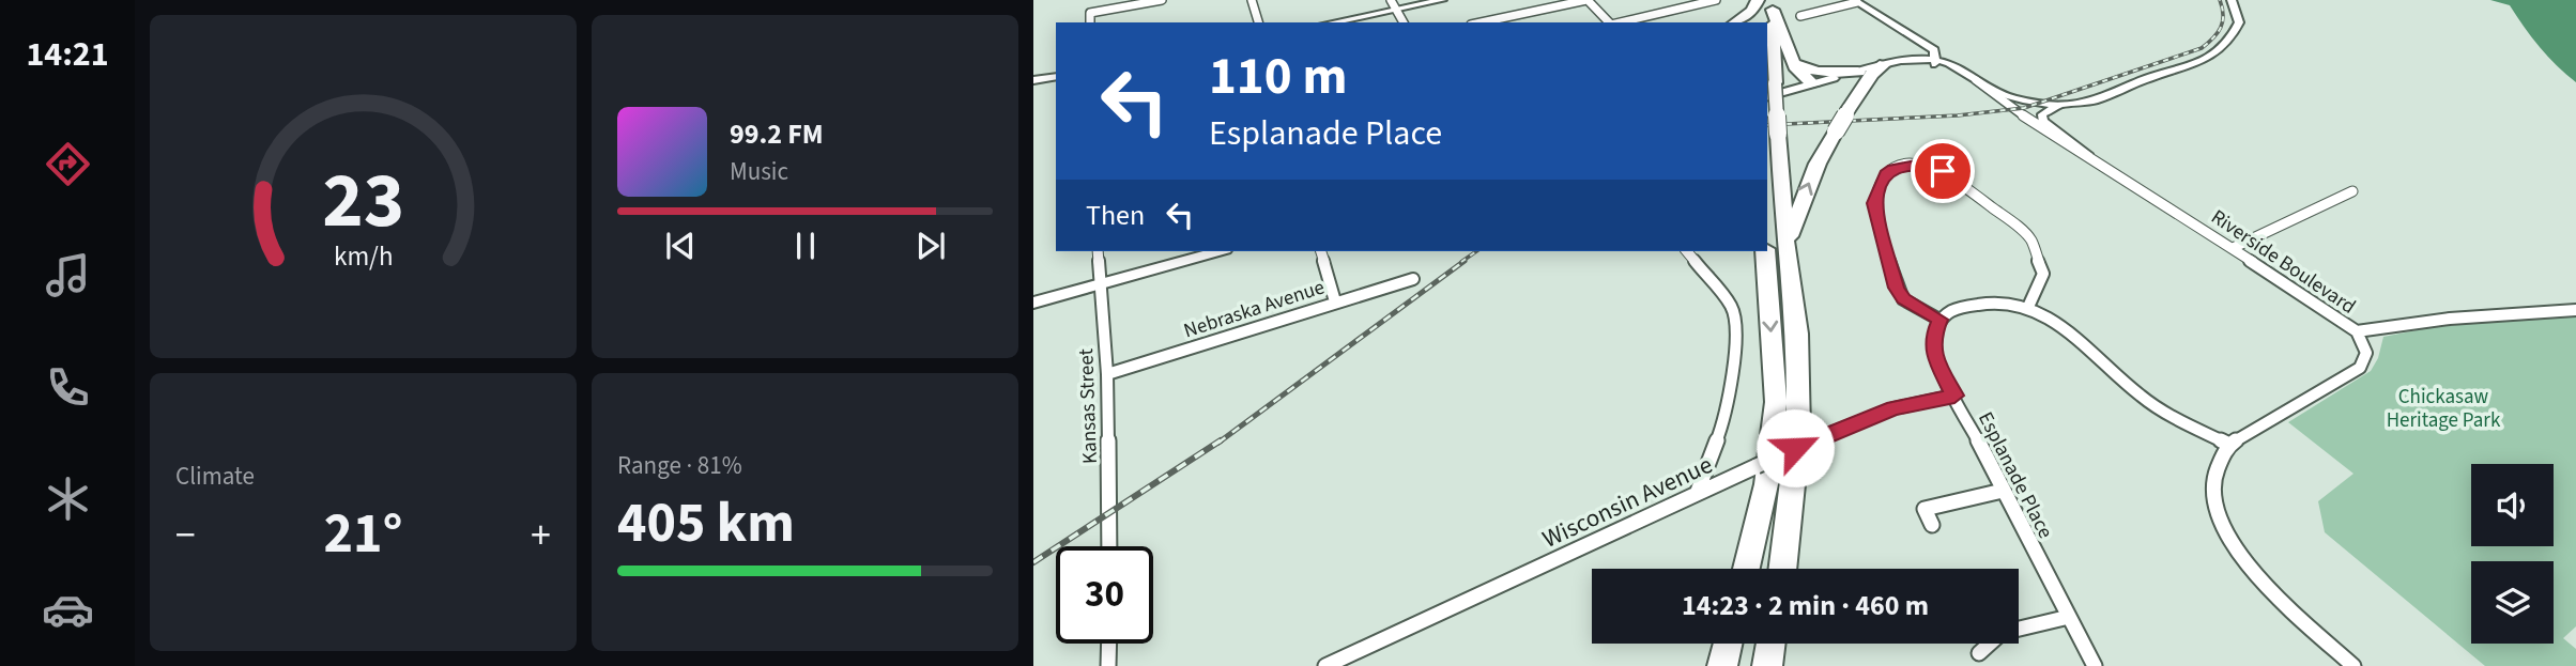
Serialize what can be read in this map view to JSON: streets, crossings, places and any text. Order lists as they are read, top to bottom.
{
  "streets": {
    "street": [
      "Riverside Boulevard",
      "Nebraska Avenue",
      "Kansas Street",
      "Esplanade Place",
      "Wisconsin Avenue"
    ]
  },
  "crossings": [
    ["Nebraska Avenue", "Kansas Street"],
    ["Esplanade Place", "Wisconsin Avenue"]
  ],
  "parks": ["Chickasaw Heritage Park"],
  "page": {
    "tabs": "14:21",
    "turn": ["110 m", "Esplanade Place"],
    "song": ["99.2 FM", "Music"],
    "then": "Then",
    "tile": [
      "Climate",
      ["Range · 81%", "405 km"]
    ],
    "heat": ["−", "21°", "+"],
    "limit": "30",
    "trip": "14:23 · 2 min · 460 m",
    "gauge": ["23", "km/h"]
  }
}
